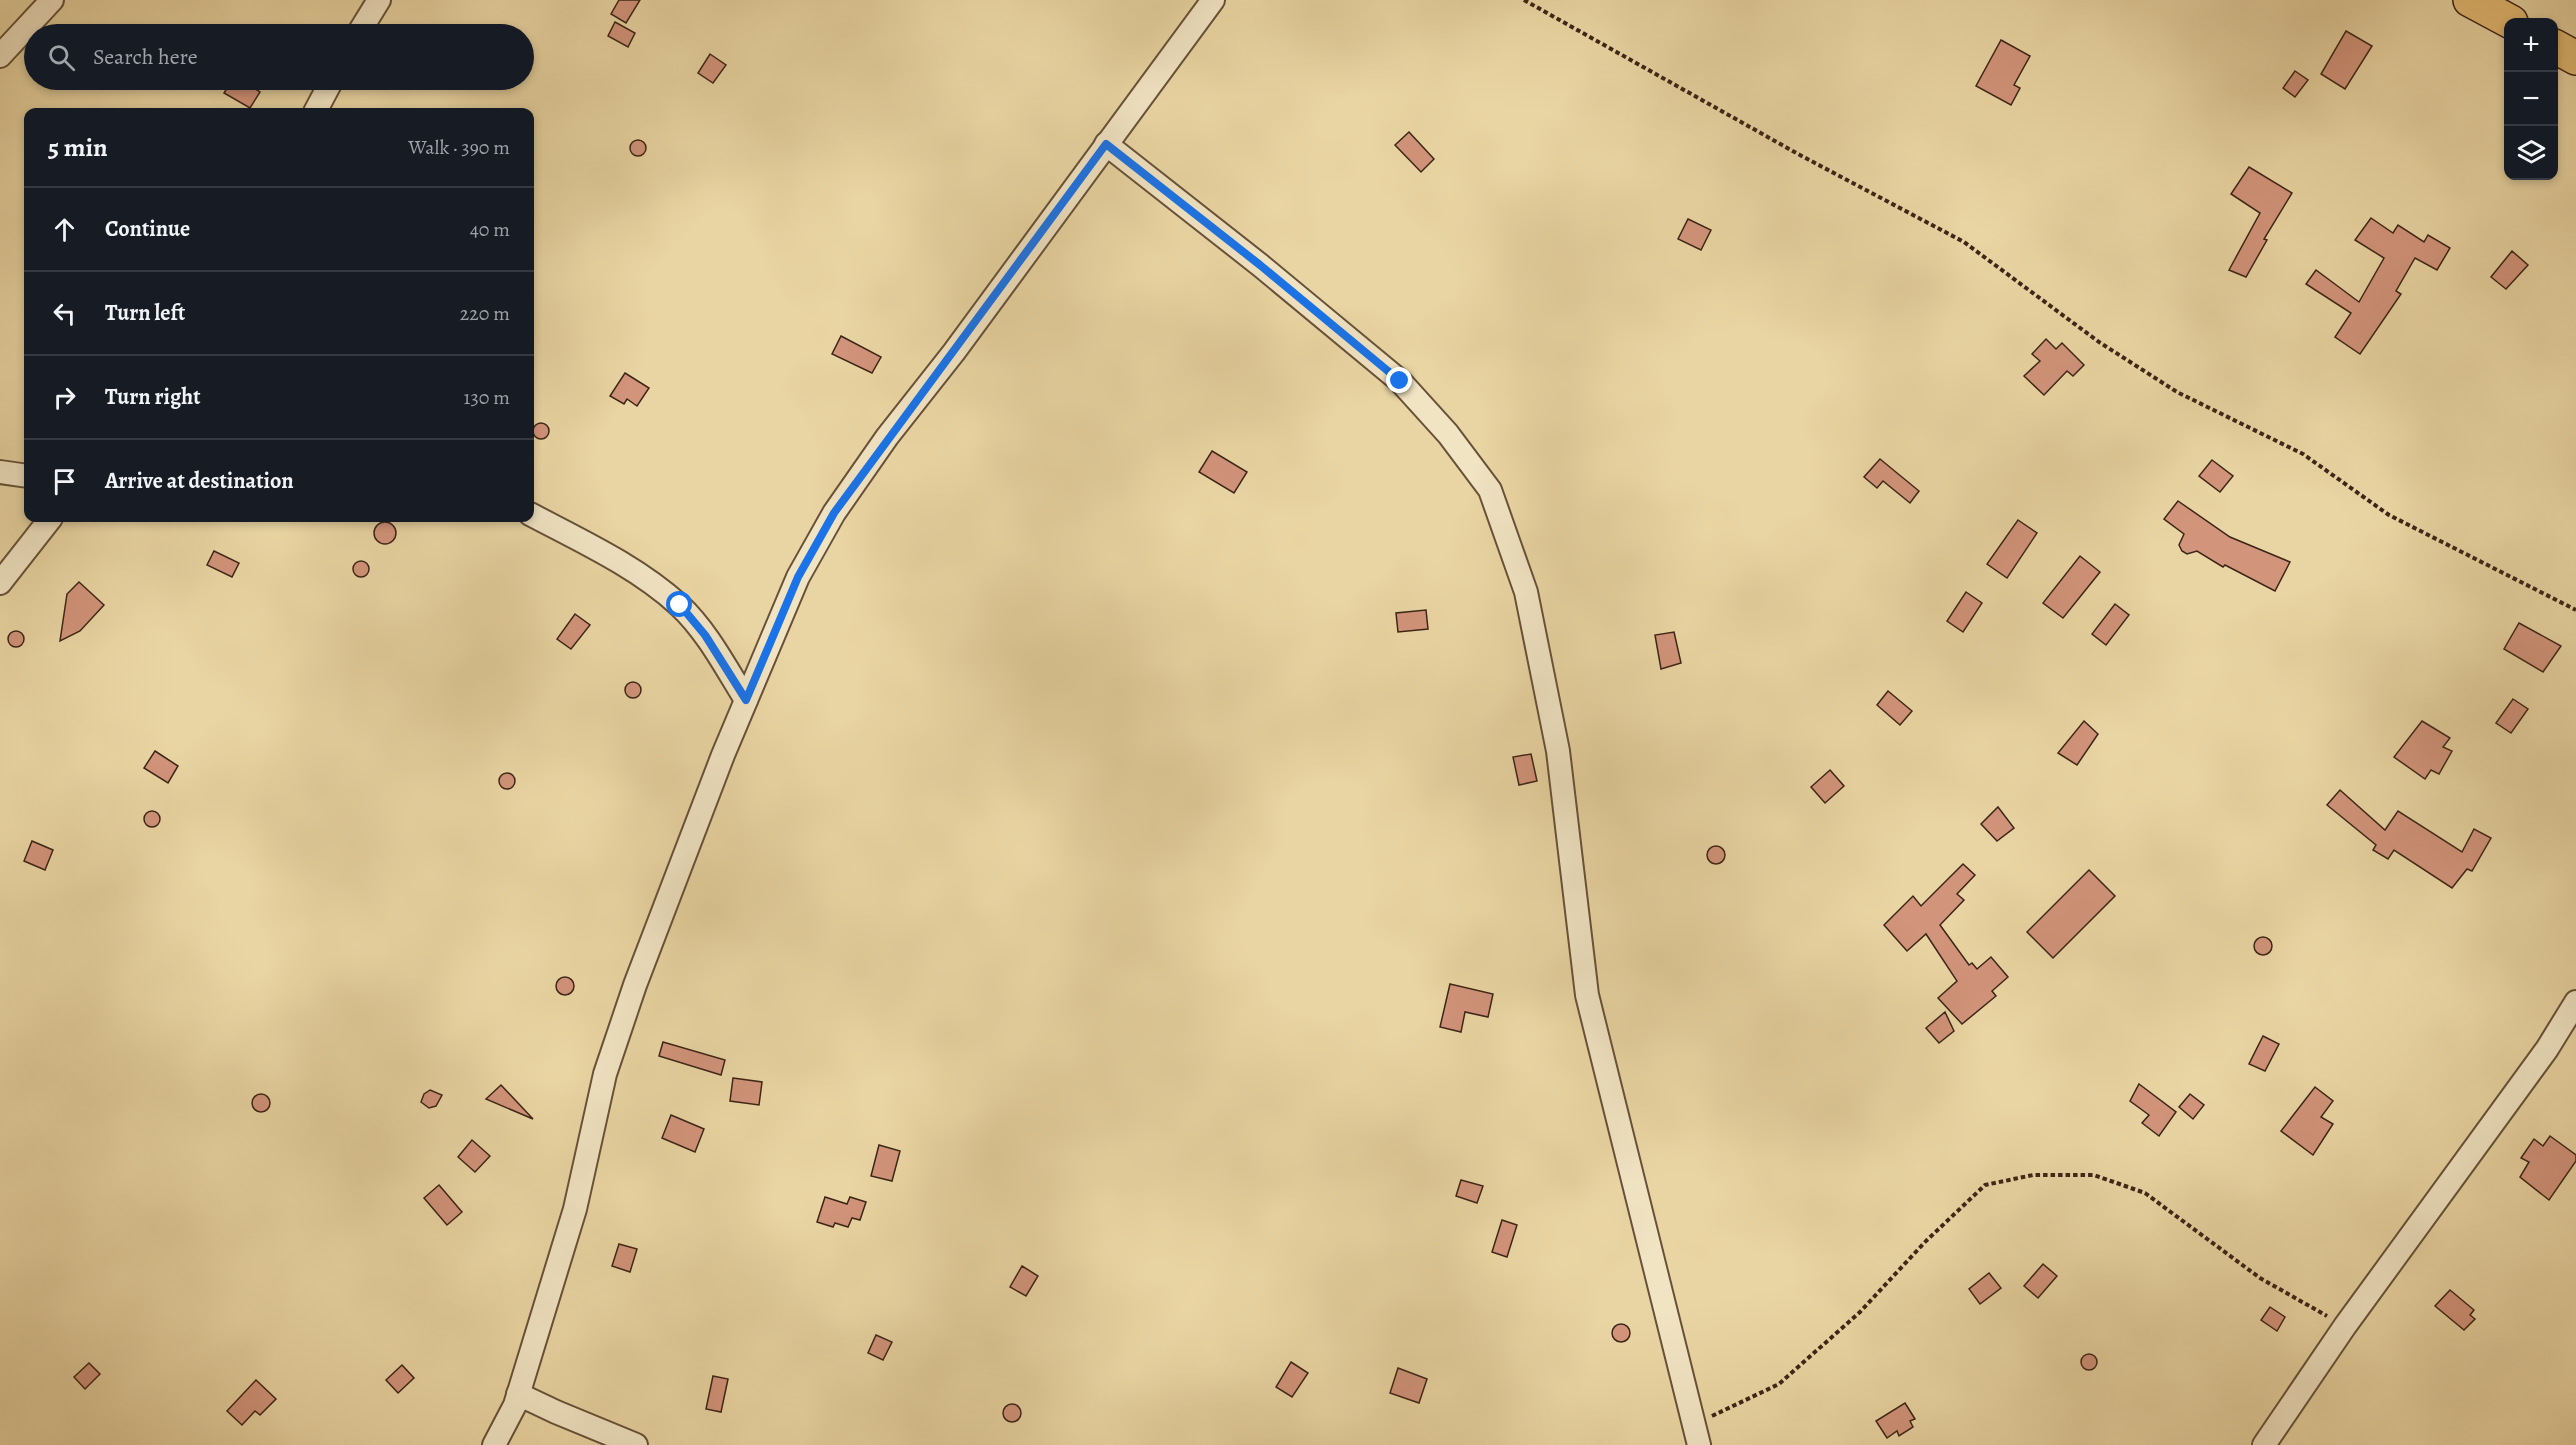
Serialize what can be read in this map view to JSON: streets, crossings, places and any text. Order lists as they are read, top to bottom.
{
  "page": {
    "map_buttons": ["+", "−"],
    "search": "Search here",
    "heading": ["5 min", "Walk · 390 m"],
    "list": [
      ["Continue", "40 m"],
      ["Turn left", "220 m"],
      ["Turn right", "130 m"],
      "Arrive at destination"
    ]
  }
}
